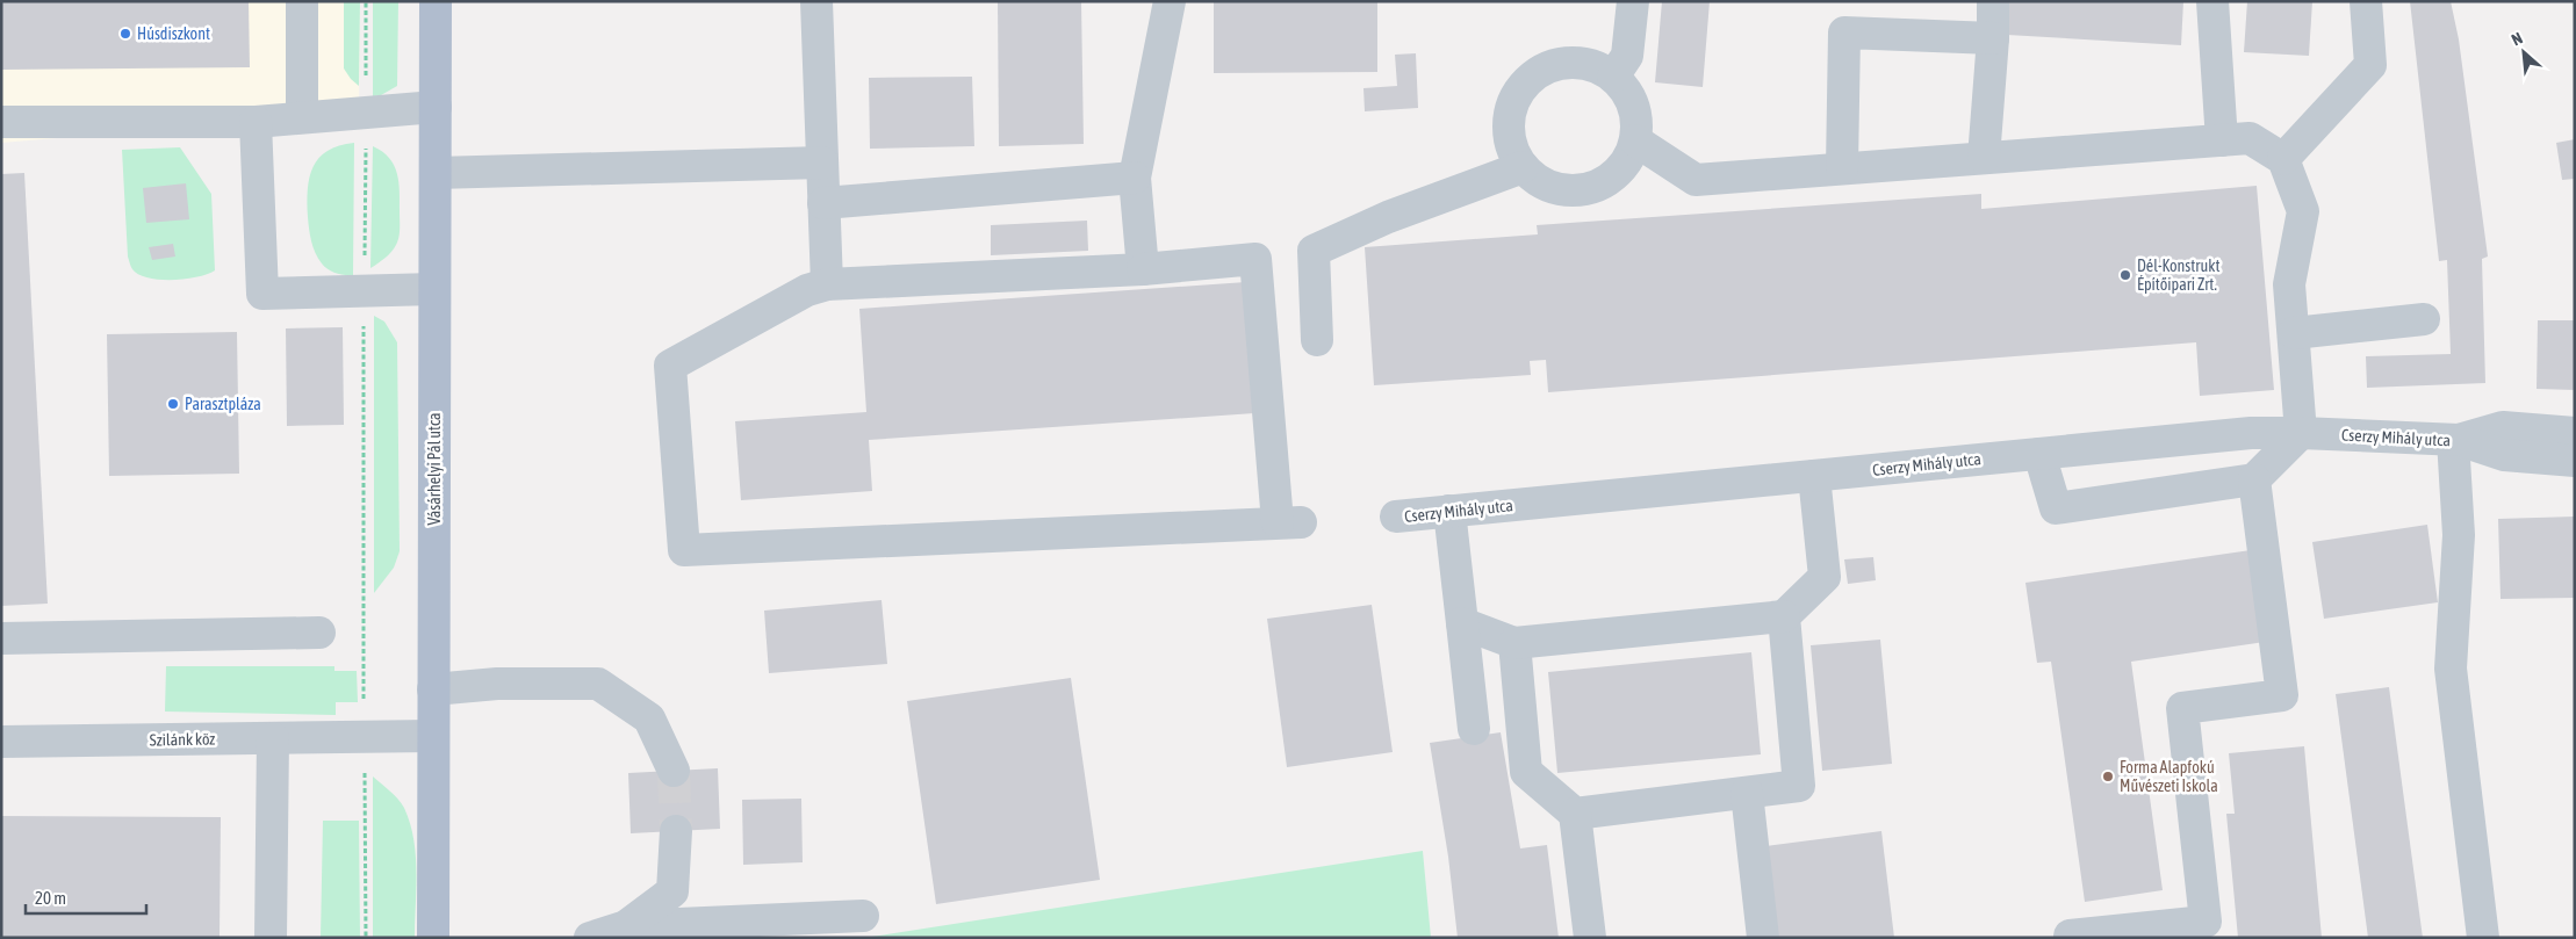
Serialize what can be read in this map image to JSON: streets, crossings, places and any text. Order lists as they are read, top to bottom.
{
  "streets": {
    "main road": ["Vásárhelyi Pál utca"],
    "street": ["Cserzy Mihály utca", "Szilánk köz"]
  },
  "crossings": [
    ["Vásárhelyi Pál utca", "Szilánk köz"]
  ],
  "places": [
    "Húsdiszkont",
    "Dél-Konstrukt Építőipari Zrt.",
    "Parasztpláza",
    "Forma Alapfokú Művészeti Iskola"
  ],
  "scale_bar": "20 m",
  "north": "top left"
}
